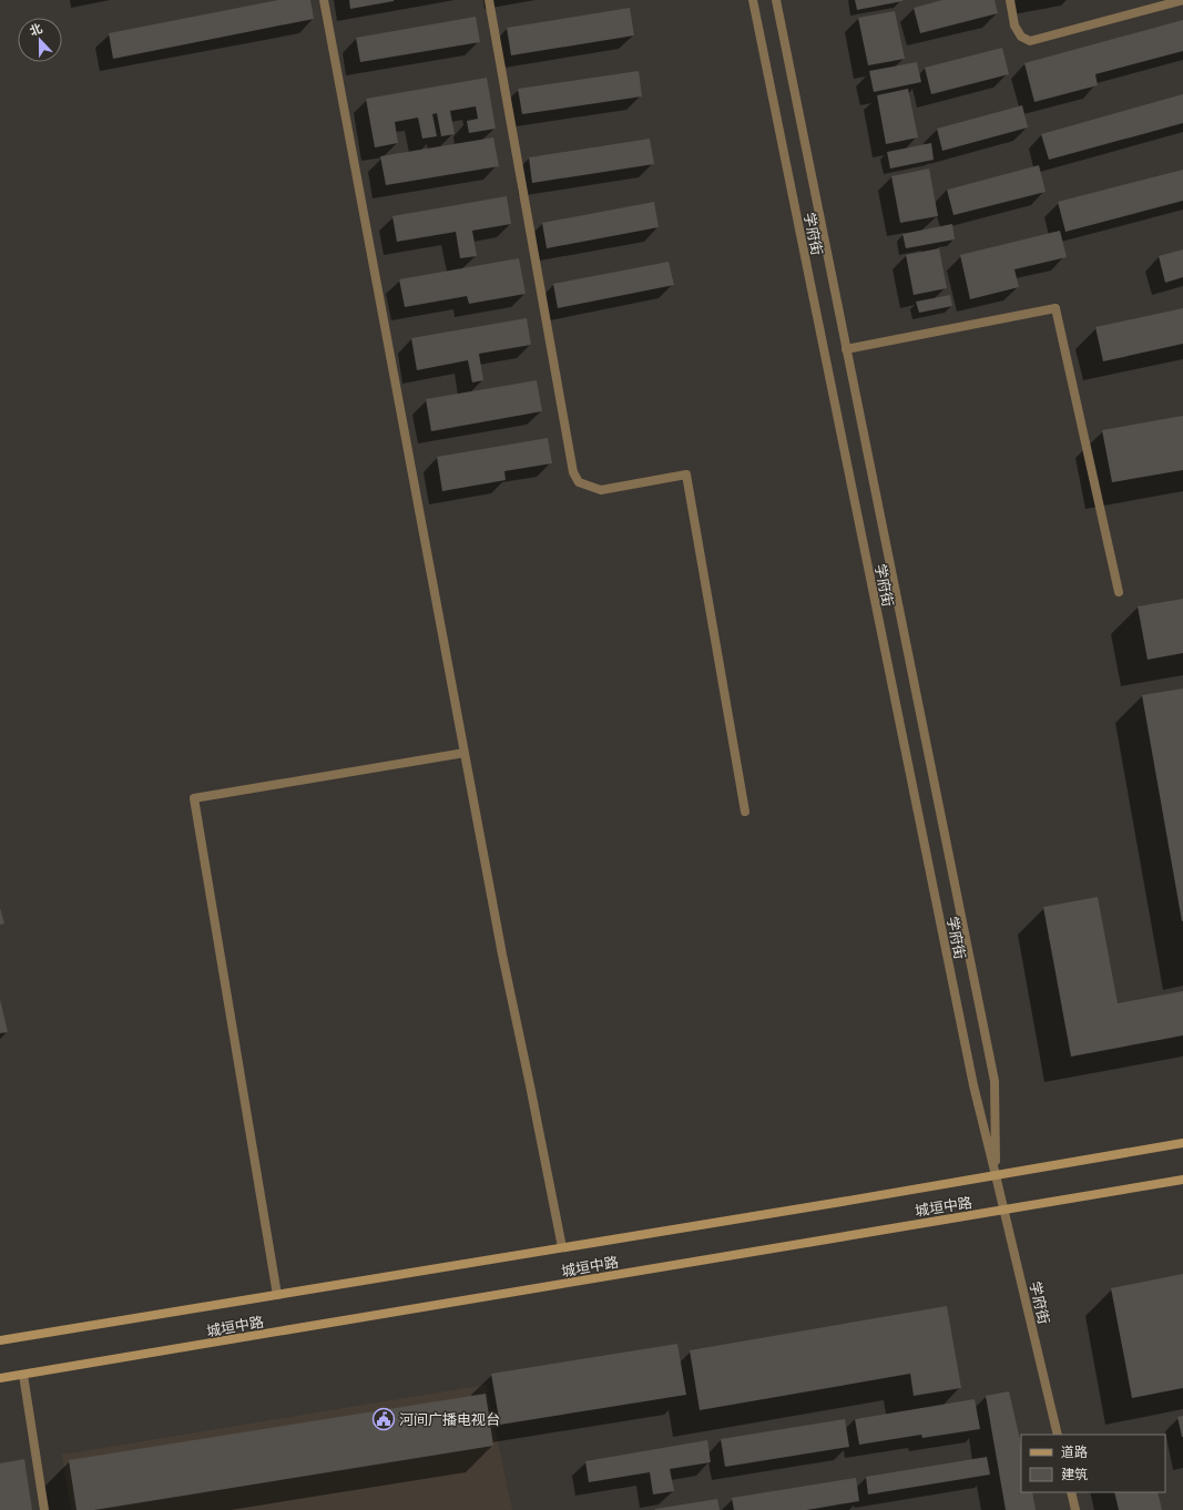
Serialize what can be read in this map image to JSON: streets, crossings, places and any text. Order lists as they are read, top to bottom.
{
  "streets": {
    "main road": ["城垣中路"],
    "street": ["学府街"]
  },
  "crossings": [
    ["学府街", "城垣中路"]
  ],
  "places": {
    "public building": ["河间广播电视台"]
  },
  "legend": ["道路", "建筑"],
  "north": "top"
}
